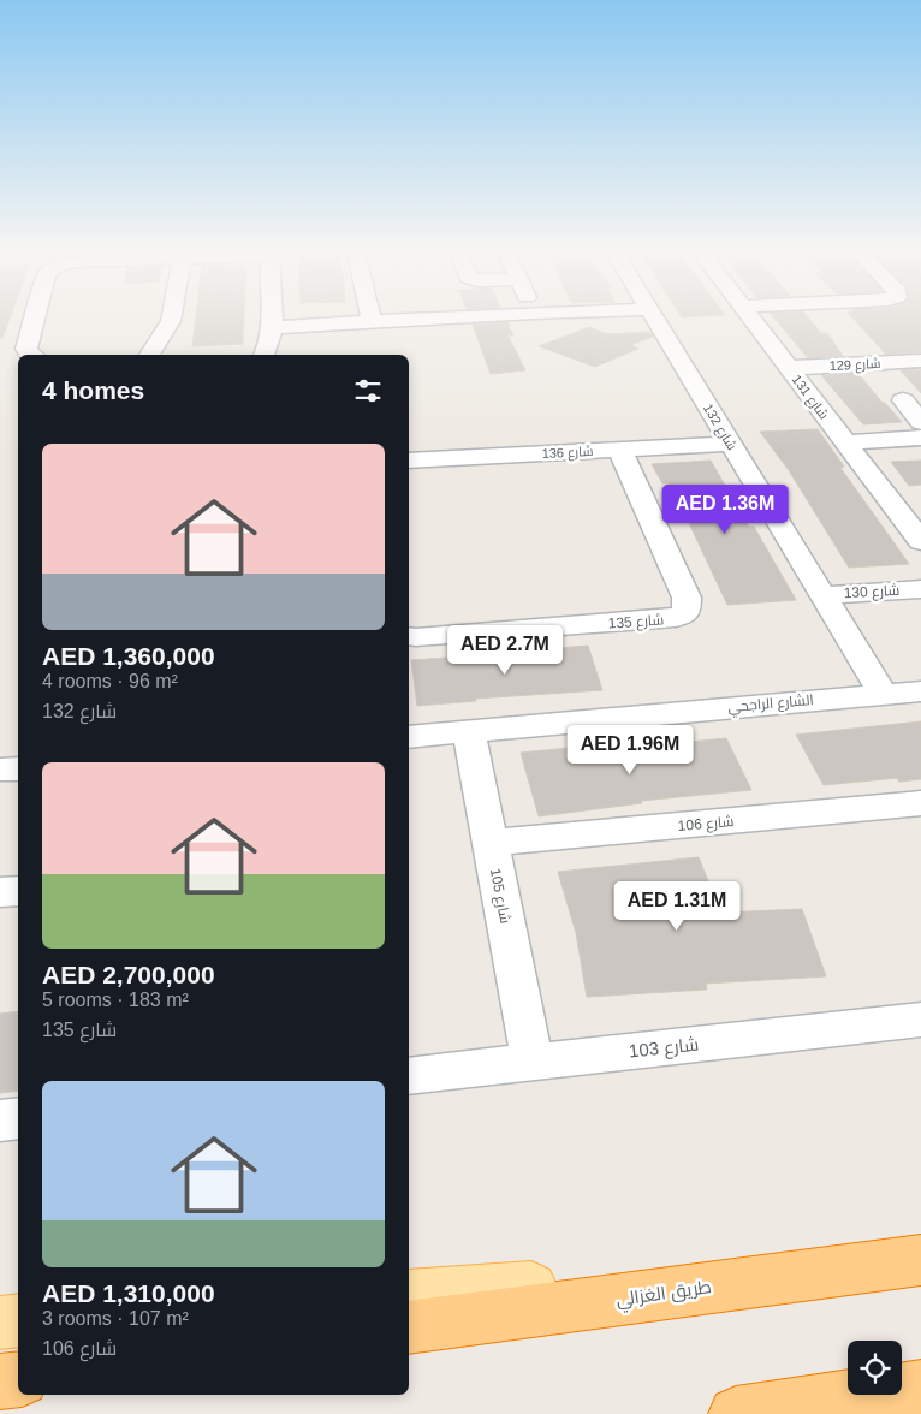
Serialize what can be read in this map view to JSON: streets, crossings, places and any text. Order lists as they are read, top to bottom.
{
  "streets": {
    "highway": ["طريق الغزالي"],
    "street": [
      "شارع 129",
      "شارع 131",
      "شارع 132",
      "شارع 136",
      "شارع 130",
      "شارع 135",
      "الشارع الراجحي",
      "شارع 106",
      "شارع 105",
      "شارع 103"
    ]
  },
  "crossings": [
    ["شارع 129", "شارع 131"],
    ["شارع 132", "شارع 136"],
    ["شارع 132", "شارع 130"],
    ["شارع 132", "الشارع الراجحي"],
    ["شارع 136", "شارع 135"],
    ["الشارع الراجحي", "شارع 105"],
    ["شارع 106", "شارع 105"],
    ["شارع 105", "شارع 103"]
  ],
  "page": {
    "heading": "4 homes",
    "list": [
      {
        "name": "AED 1,360,000",
        "note": "4 rooms · 96 m² · شارع 132"
      },
      {
        "name": "AED 2,700,000",
        "note": "5 rooms · 183 m² · شارع 135"
      },
      {
        "name": "AED 1,310,000",
        "note": "3 rooms · 107 m² · شارع 106"
      }
    ],
    "price": [
      "AED 1.36M",
      "AED 2.7M",
      "AED 1.96M",
      "AED 1.31M"
    ]
  }
}
